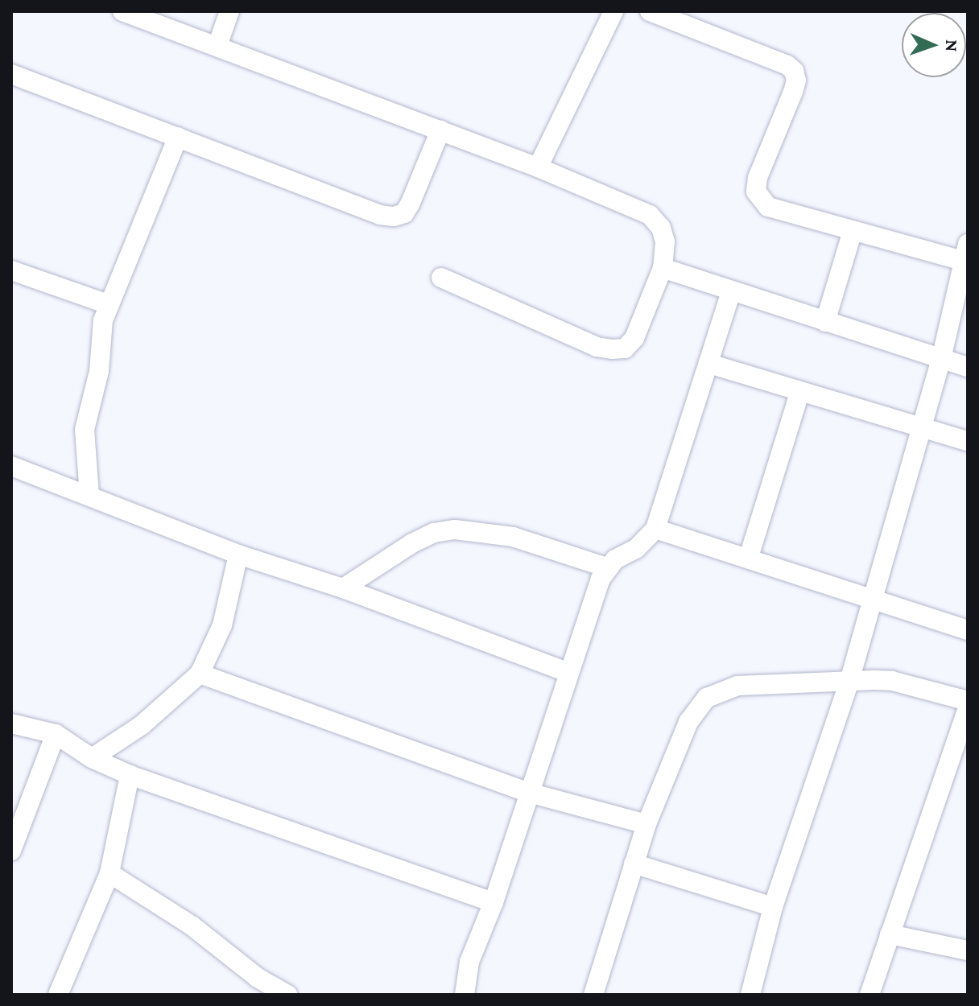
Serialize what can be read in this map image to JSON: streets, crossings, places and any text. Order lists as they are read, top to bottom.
{
  "north": "right"
}
